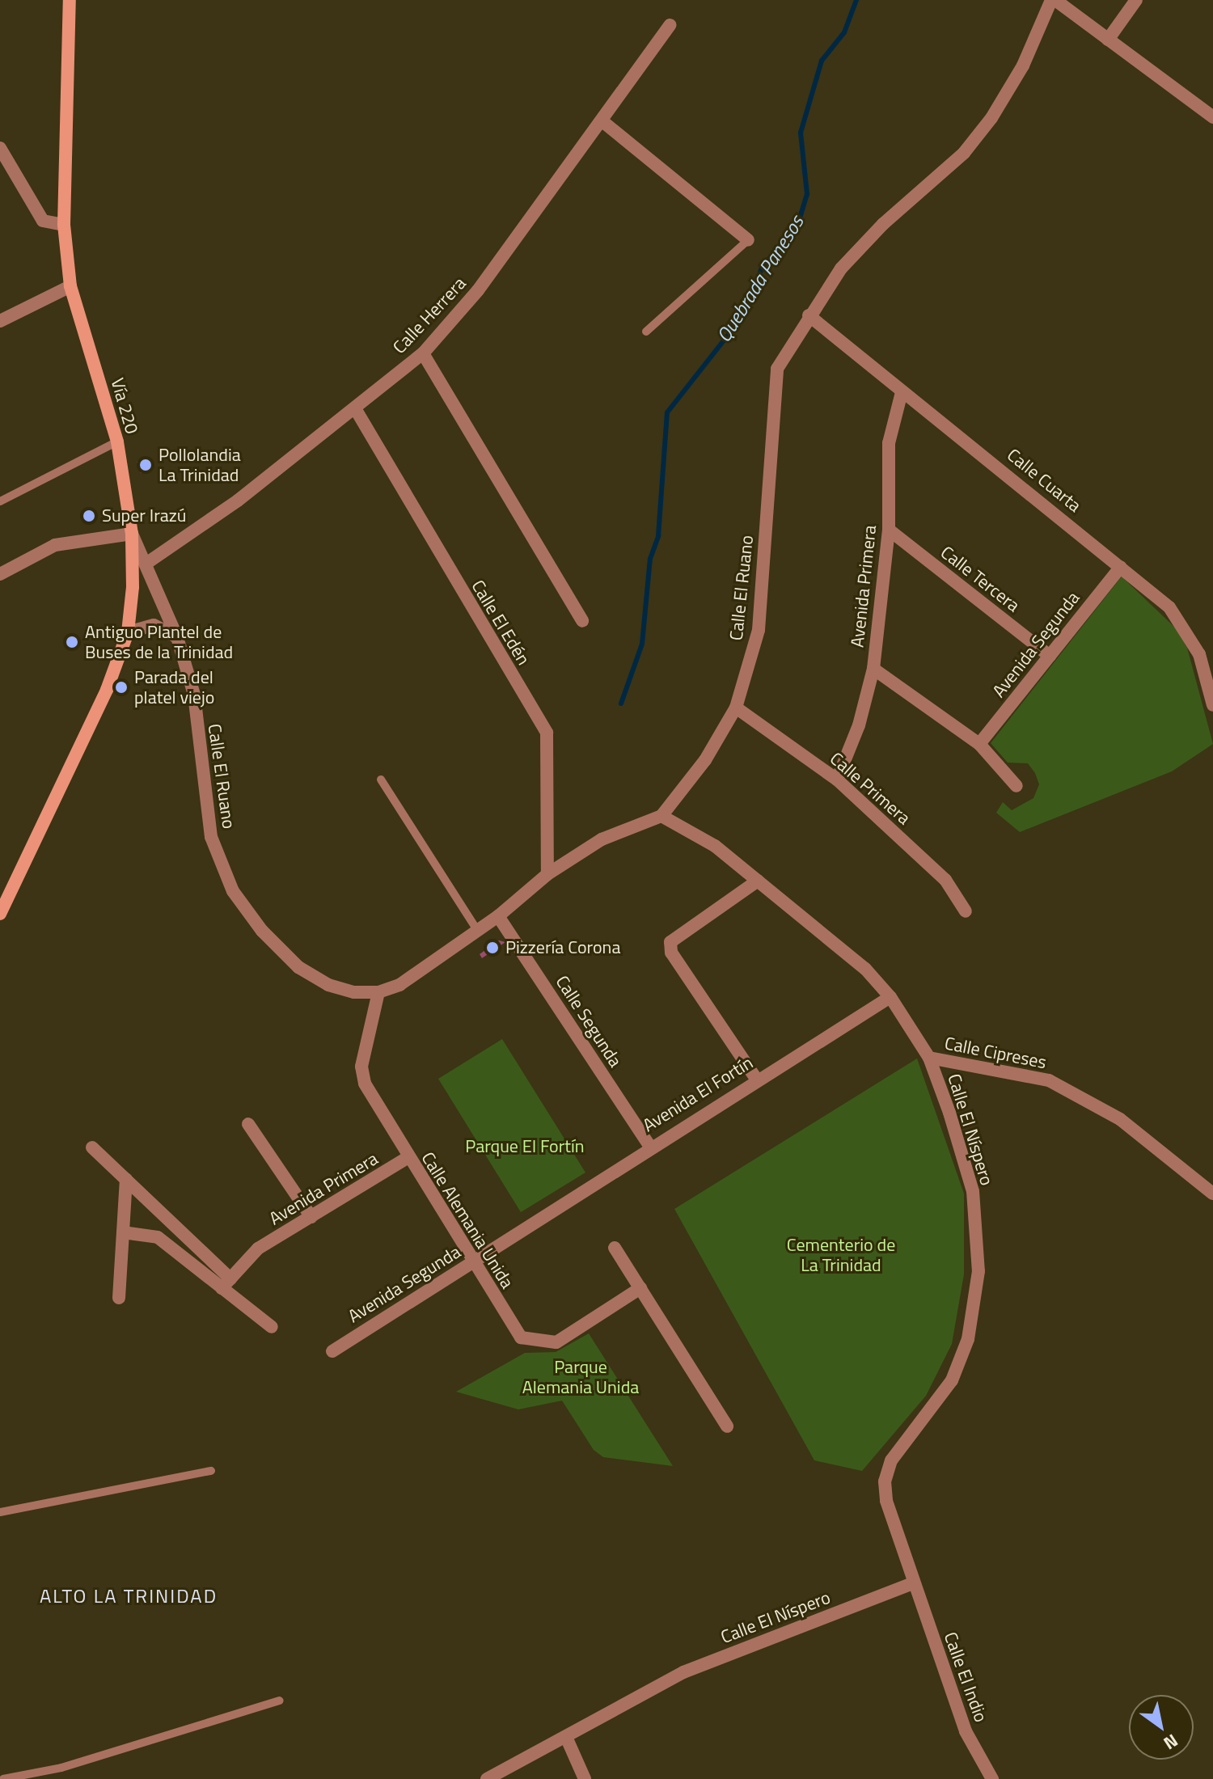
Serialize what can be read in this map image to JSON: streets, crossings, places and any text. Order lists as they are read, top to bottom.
{
  "streets": {
    "main road": ["Vía 220"],
    "street": [
      "Calle Herrera",
      "Calle Cuarta",
      "Calle Tercera",
      "Avenida Primera",
      "Calle El Ruano",
      "Calle El Edén",
      "Avenida Segunda",
      "Calle Primera",
      "Calle Segunda",
      "Calle Cipreses",
      "Avenida El Fortín",
      "Calle El Níspero",
      "Calle Alemania Unida",
      "Calle El Indio"
    ]
  },
  "crossings": [
    ["Calle Herrera", "Calle El Ruano"],
    ["Calle Herrera", "Calle El Edén"],
    ["Vía 220", "Calle El Ruano"],
    ["Calle Cuarta", "Avenida Primera"],
    ["Calle Cuarta", "Calle El Ruano"],
    ["Calle Cuarta", "Avenida Segunda"],
    ["Calle Tercera", "Avenida Primera"],
    ["Calle Tercera", "Avenida Segunda"],
    ["Avenida Primera", "Calle Primera"],
    ["Avenida Primera", "Calle Alemania Unida"],
    ["Calle El Ruano", "Calle El Edén"],
    ["Calle El Ruano", "Calle Primera"],
    ["Calle El Ruano", "Calle Segunda"],
    ["Calle El Ruano", "Calle El Níspero"],
    ["Calle El Ruano", "Calle Alemania Unida"],
    ["Avenida Segunda", "Avenida El Fortín"],
    ["Avenida Segunda", "Calle Alemania Unida"],
    ["Calle Segunda", "Avenida El Fortín"],
    ["Calle Cipreses", "Calle El Níspero"],
    ["Avenida El Fortín", "Calle El Níspero"],
    ["Calle El Níspero", "Calle El Indio"]
  ],
  "districts": ["ALTO LA TRINIDAD"],
  "water": ["Quebrada Panesos"],
  "parks": ["Parque El Fortín", "Cementerio de La Trinidad", "Parque Alemania Unida"],
  "places": [
    "Pollolandia La Trinidad",
    "Super Irazú",
    "Antiguo Plantel de Buses de la Trinidad",
    "Parada del platel viejo",
    "Pizzería Corona"
  ],
  "north": "bottom right"
}
